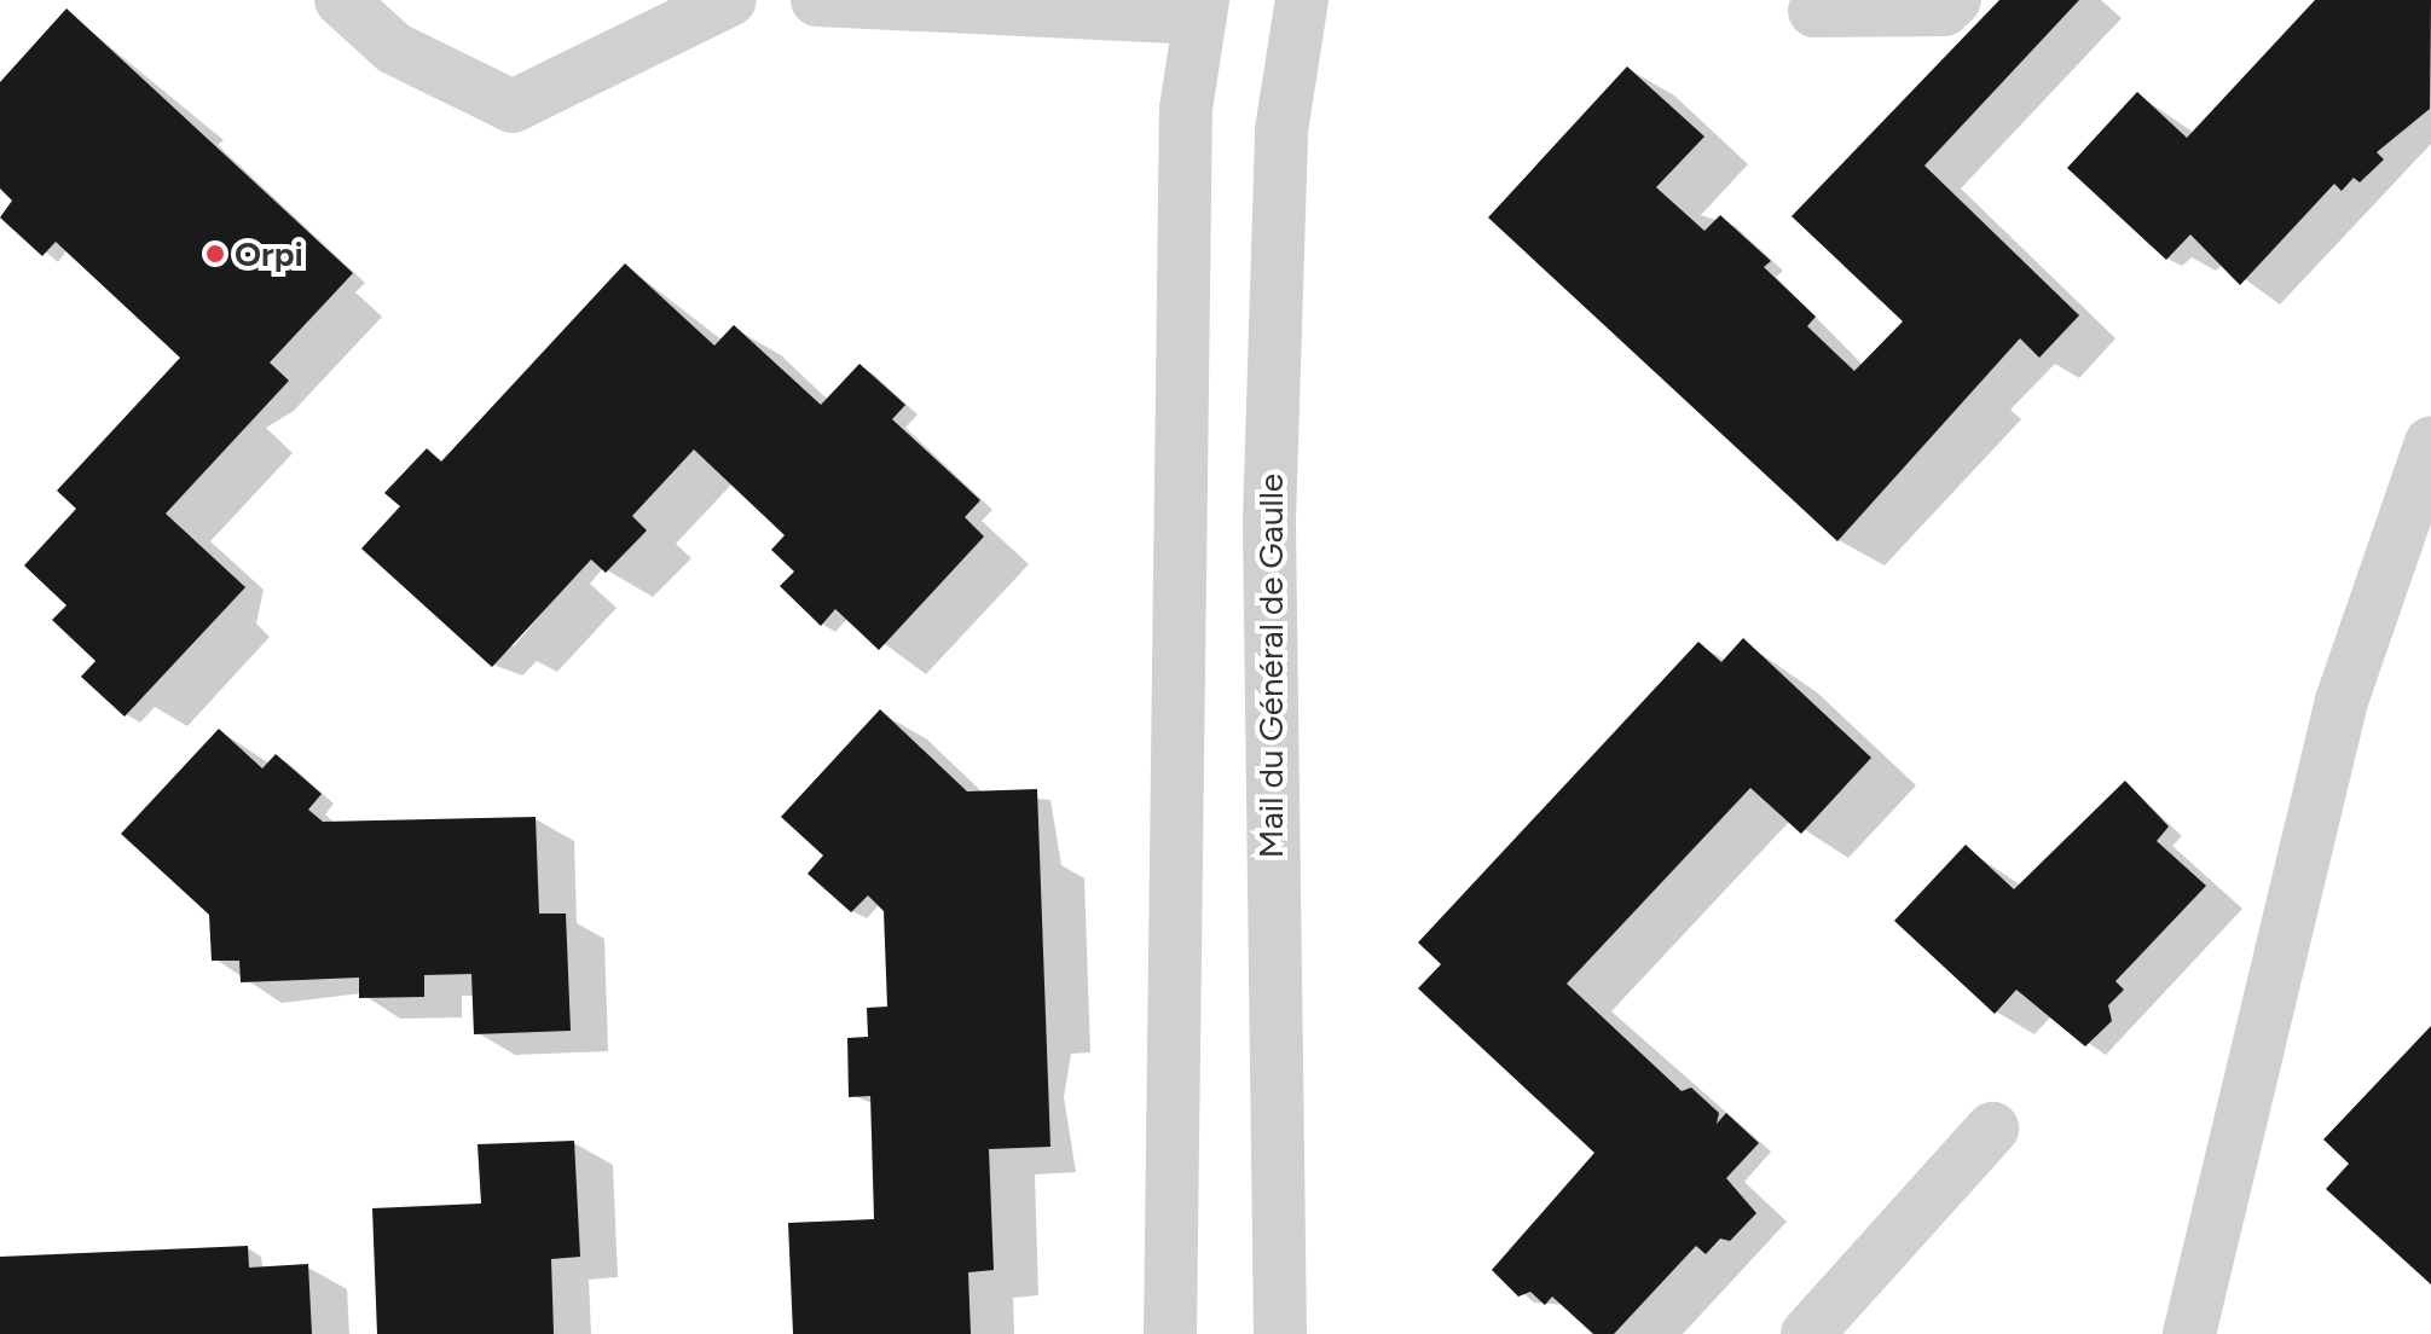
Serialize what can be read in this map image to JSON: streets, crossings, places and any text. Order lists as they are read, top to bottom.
{
  "streets": {
    "street": ["Mail du Général de Gaulle"]
  },
  "places": ["Orpi"]
}
